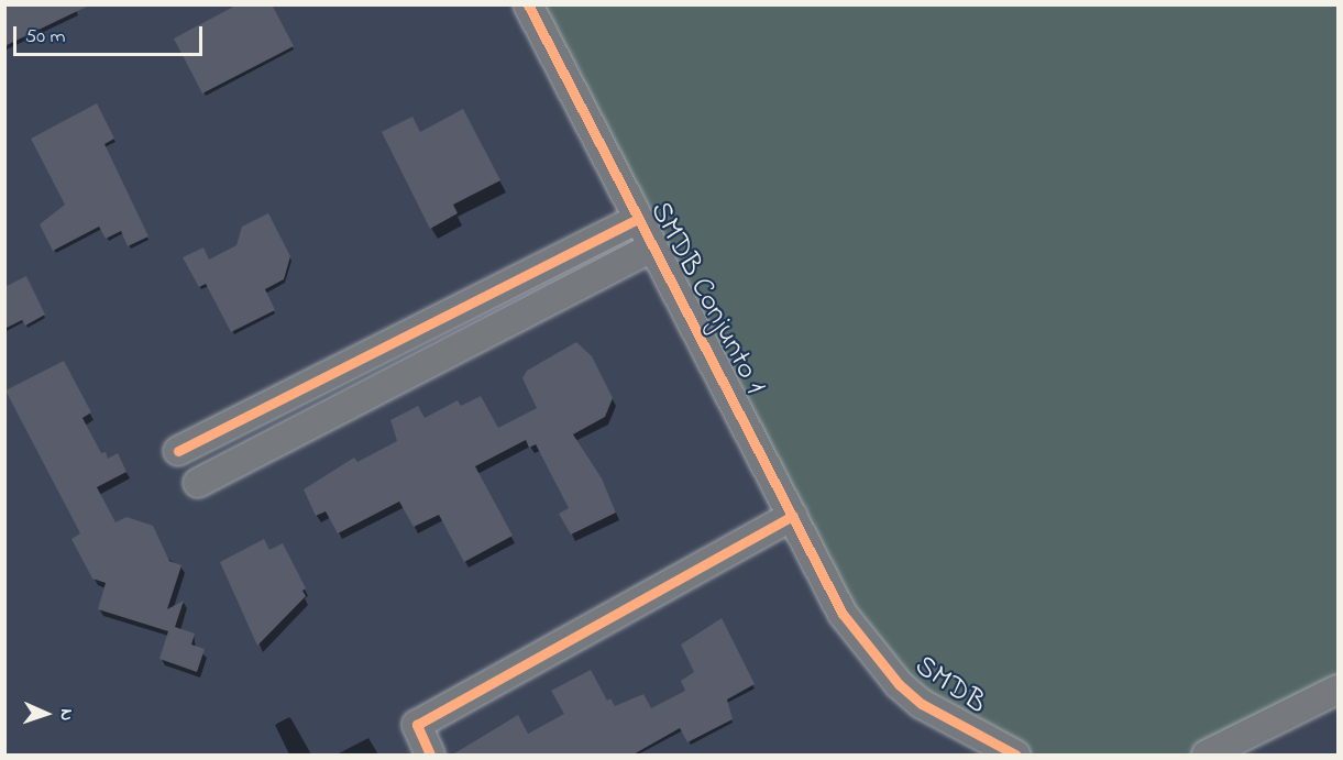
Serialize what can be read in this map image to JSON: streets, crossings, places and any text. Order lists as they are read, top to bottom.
{
  "streets": {
    "street": ["SMDB Conjunto 1", "SMDB"]
  },
  "crossings": [
    ["SMDB Conjunto 1", "SMDB"]
  ],
  "scale_bar": "50 m",
  "north": "right"
}
